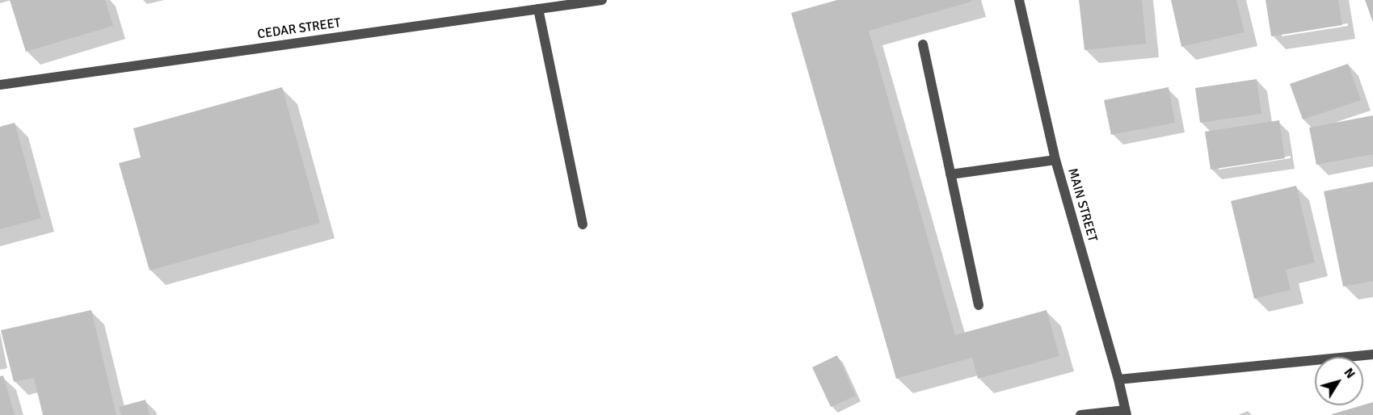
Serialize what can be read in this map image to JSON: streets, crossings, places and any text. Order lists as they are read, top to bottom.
{
  "streets": {
    "street": ["CEDAR STREET", "MAIN STREET"]
  },
  "north": "top right"
}
